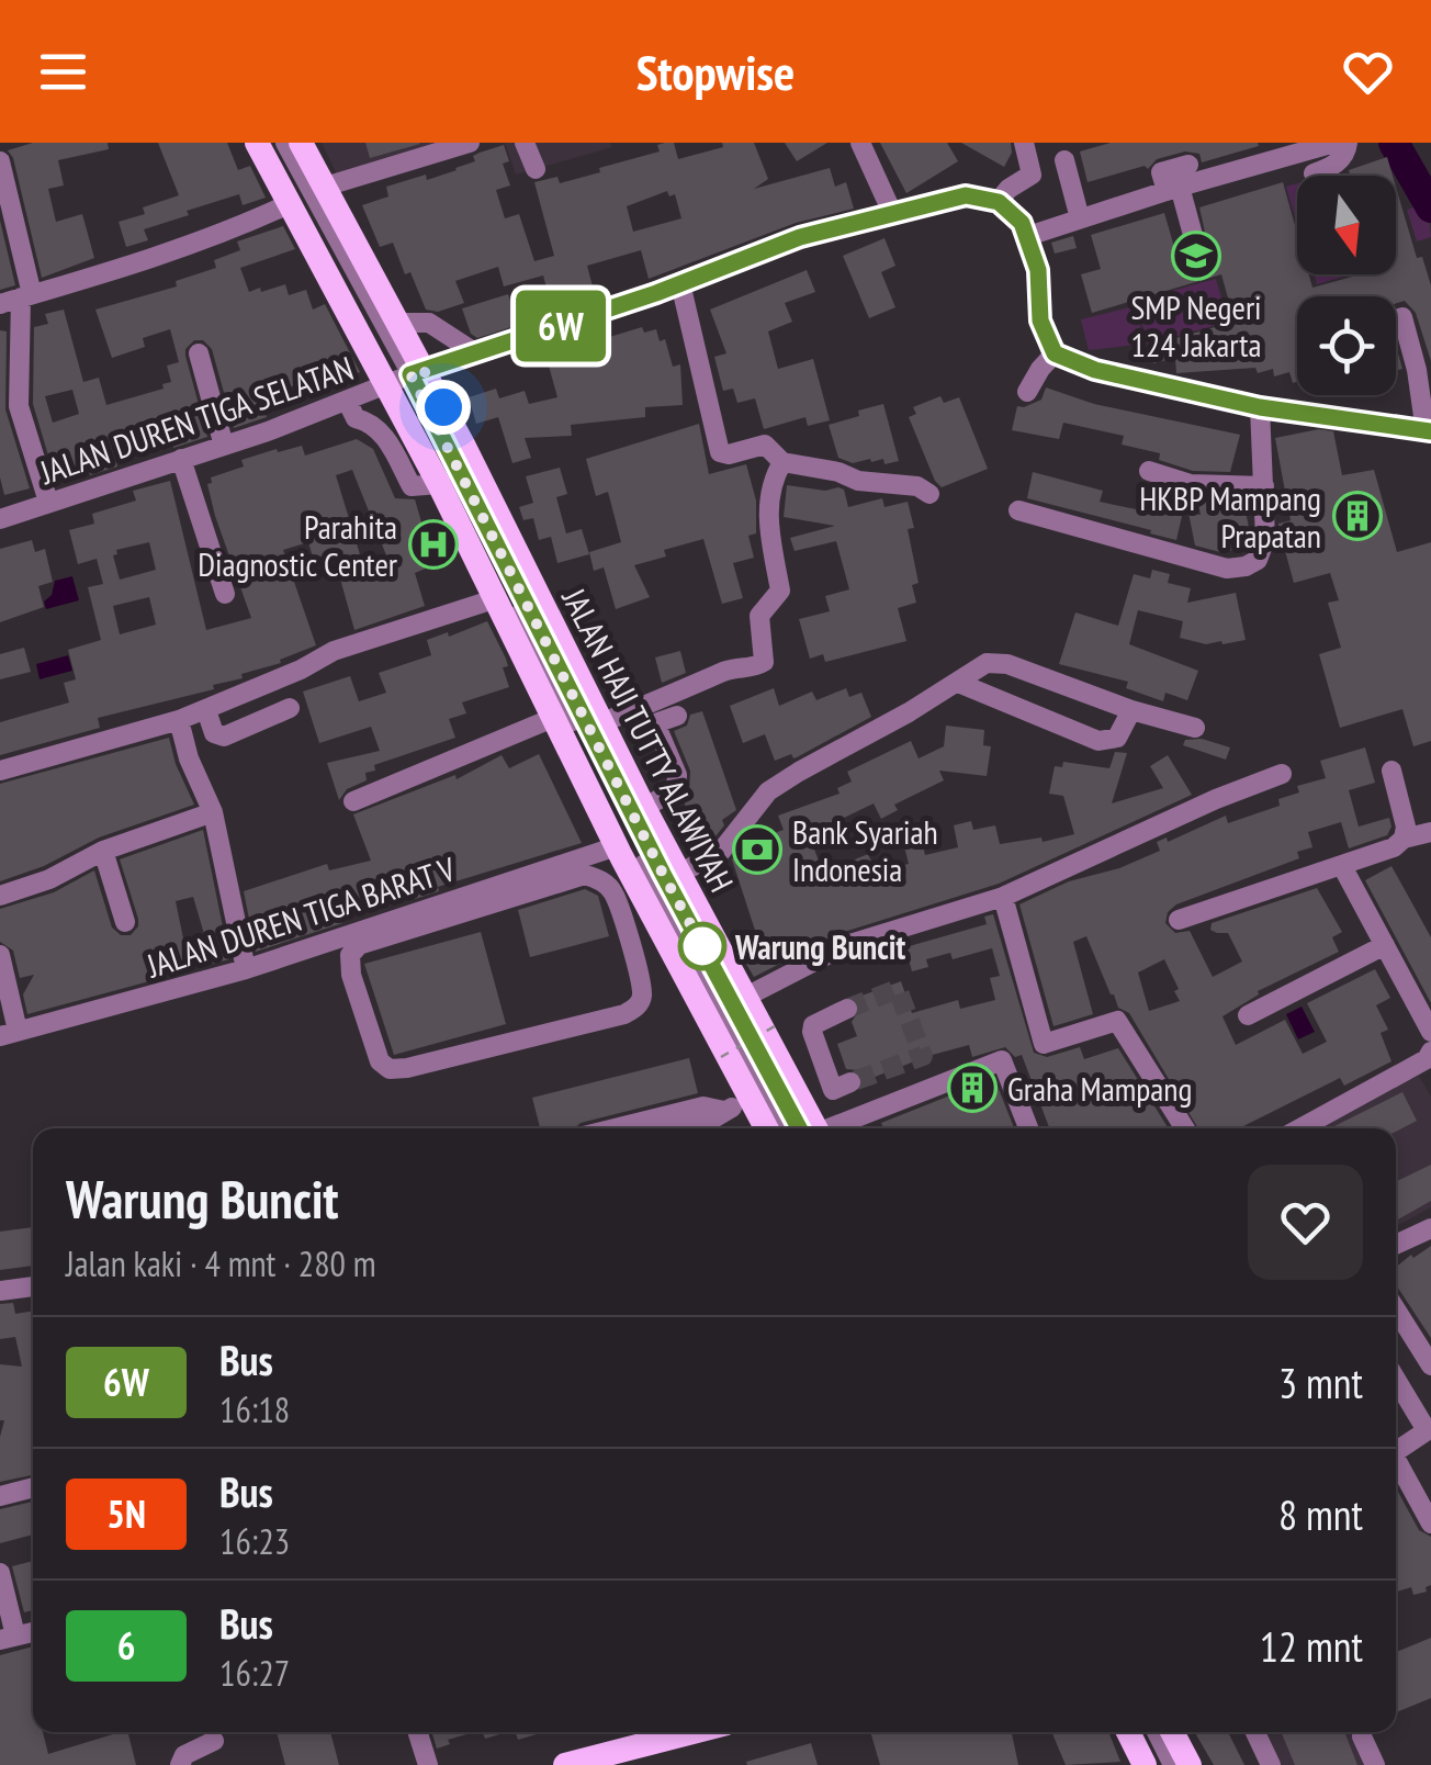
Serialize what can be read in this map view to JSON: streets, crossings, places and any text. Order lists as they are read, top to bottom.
{
  "streets": {
    "main road": ["JALAN HAJI TUTTY ALAWIYAH"],
    "street": ["JALAN DUREN TIGA SELATAN", "JALAN DUREN TIGA BARAT V"]
  },
  "crossings": [
    ["JALAN DUREN TIGA SELATAN", "JALAN HAJI TUTTY ALAWIYAH"]
  ],
  "places": {
    "school or university": ["SMP Negeri 124 Jakarta"],
    "building": ["HKBP Mampang Prapatan", "Graha Mampang"],
    "hospital": ["Parahita Diagnostic Center"],
    "bank": ["Bank Syariah Indonesia"],
    "other": ["Warung Buncit"]
  },
  "lines": ["bus line 6W"],
  "north": "bottom",
  "page": {
    "header": "Stopwise",
    "on_map": "6W",
    "heading": ["Warung Buncit", "Jalan kaki · 4 mnt · 280 m"],
    "list": [
      {
        "mark": "6W",
        "name": "Bus",
        "note": "16:18",
        "value": "3 mnt"
      },
      {
        "mark": "5N",
        "name": "Bus",
        "note": "16:23",
        "value": "8 mnt"
      },
      {
        "mark": "6",
        "name": "Bus",
        "note": "16:27",
        "value": "12 mnt"
      }
    ]
  }
}
